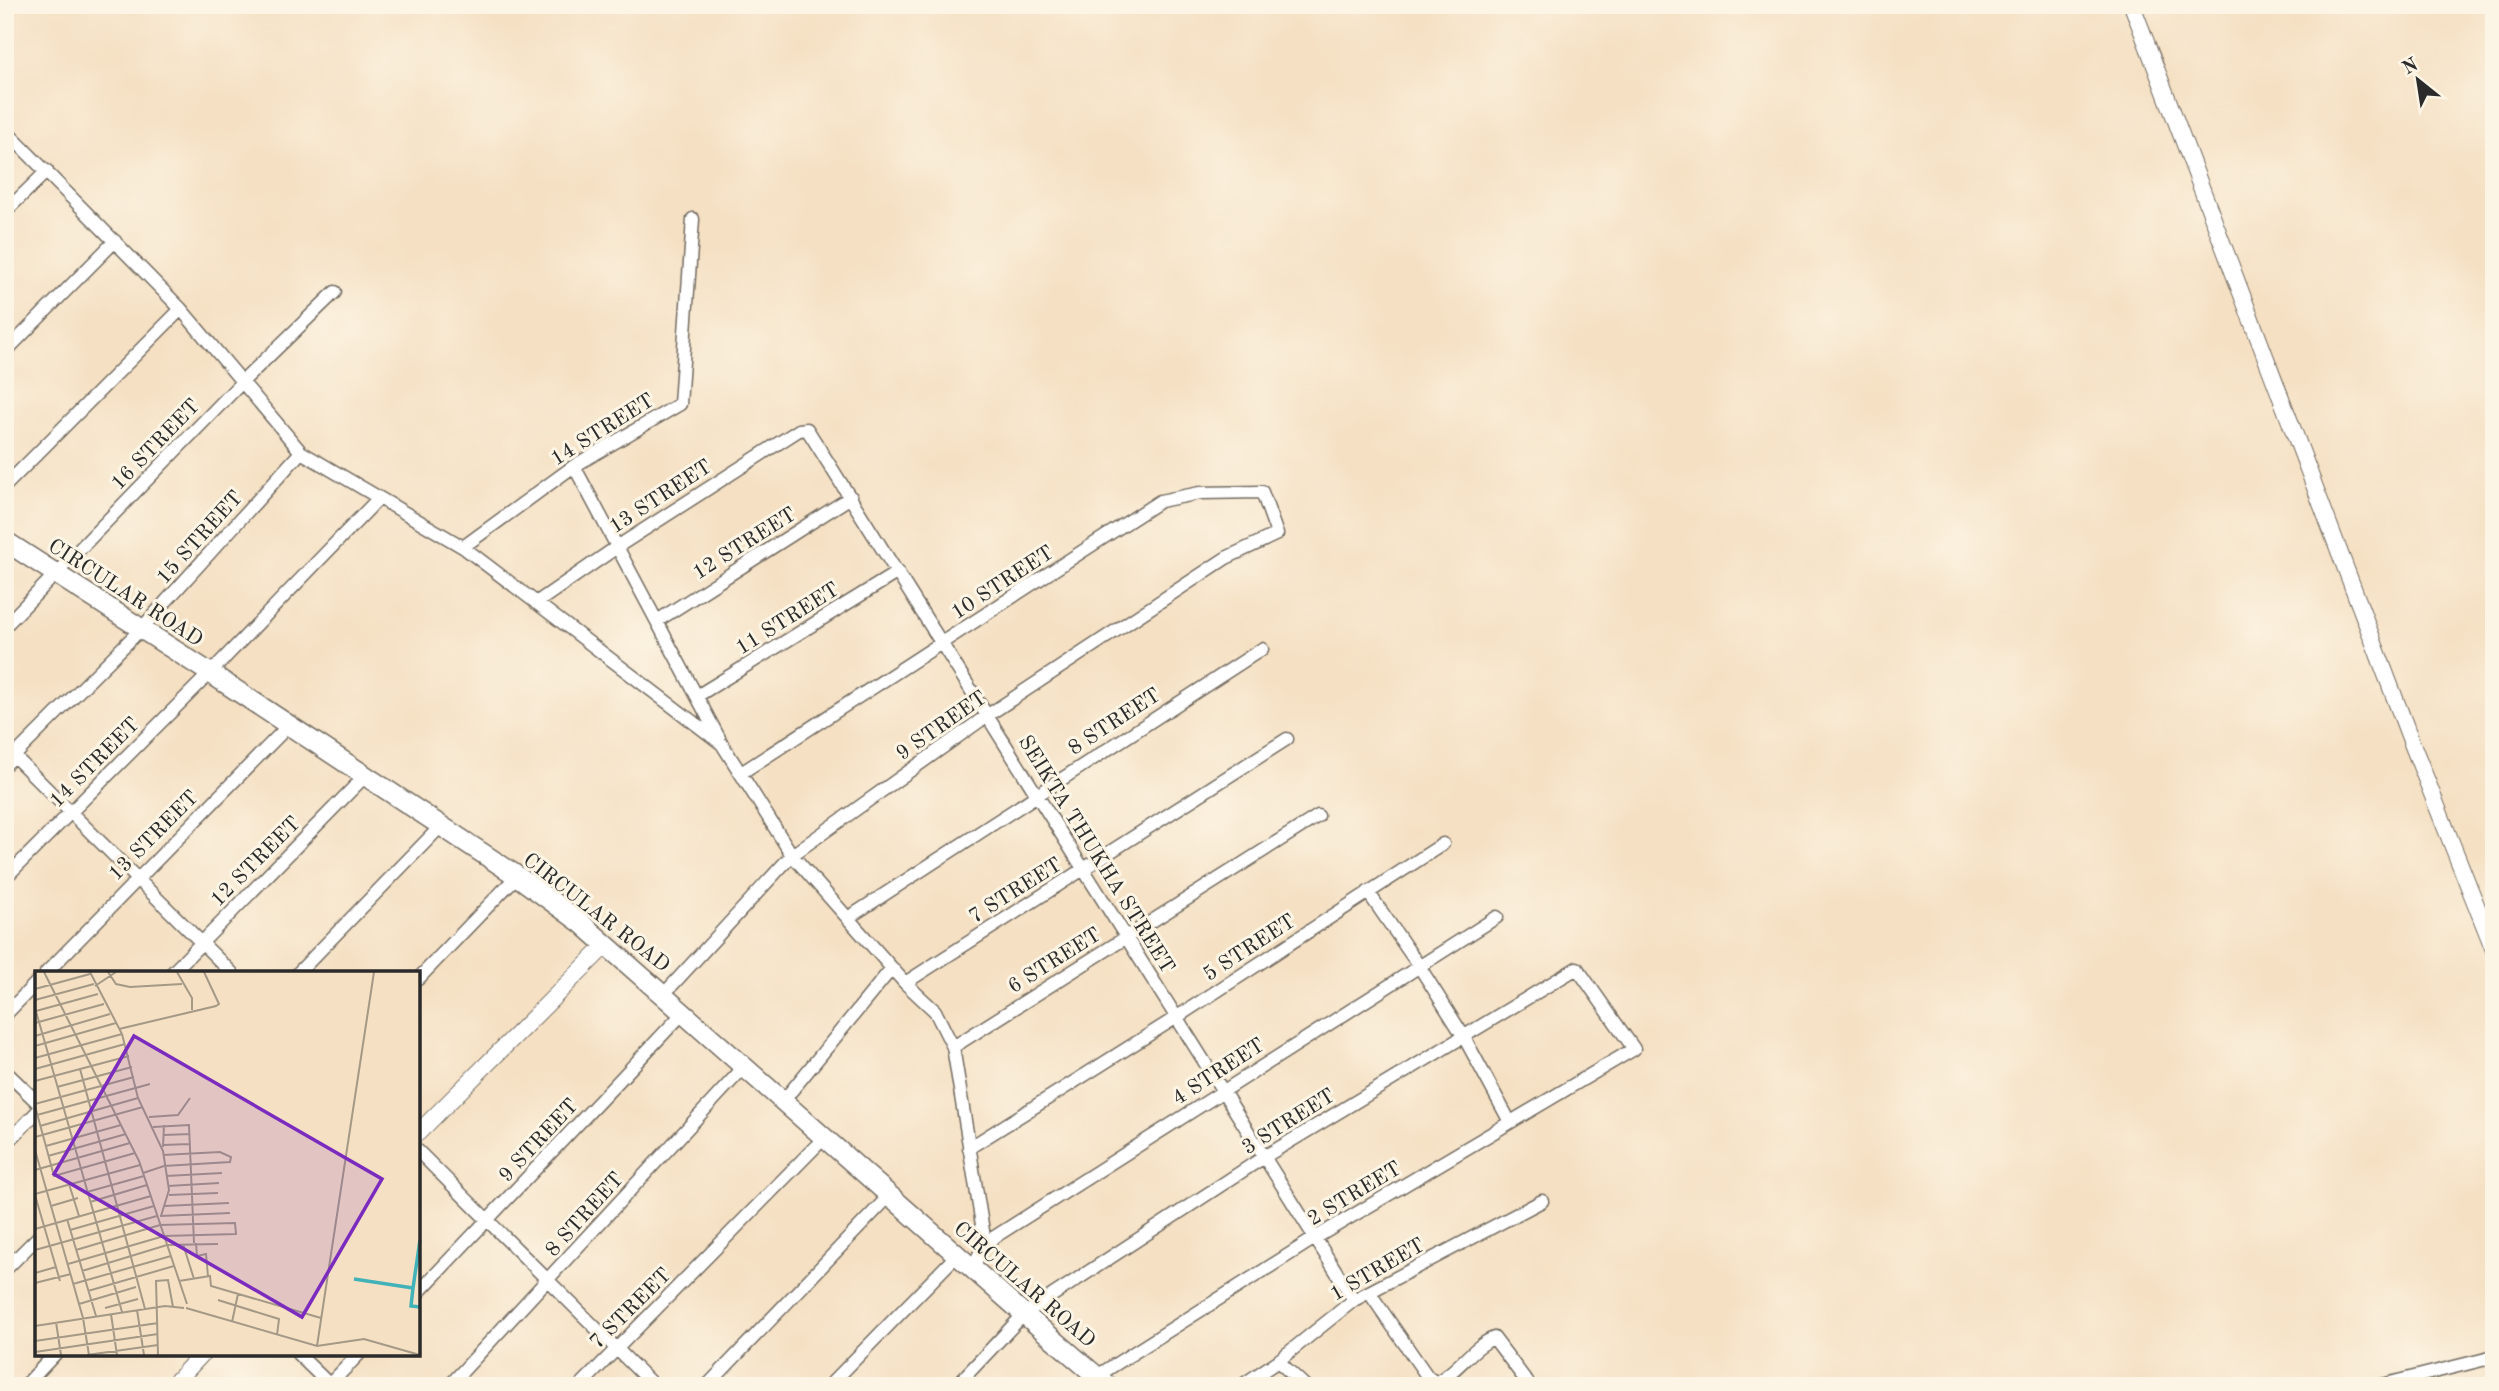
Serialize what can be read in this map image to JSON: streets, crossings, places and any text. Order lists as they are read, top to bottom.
{
  "streets": {
    "main road": ["CIRCULAR ROAD"],
    "street": [
      "14 STREET",
      "16 STREET",
      "13 STREET",
      "15 STREET",
      "12 STREET",
      "10 STREET",
      "11 STREET",
      "8 STREET",
      "9 STREET",
      "SEIKTA THUKHA STREET",
      "7 STREET",
      "5 STREET",
      "6 STREET",
      "4 STREET",
      "3 STREET",
      "2 STREET",
      "1 STREET"
    ]
  },
  "crossings": [
    ["14 STREET", "CIRCULAR ROAD"],
    ["16 STREET", "CIRCULAR ROAD"],
    ["13 STREET", "CIRCULAR ROAD"],
    ["13 STREET", "SEIKTA THUKHA STREET"],
    ["15 STREET", "CIRCULAR ROAD"],
    ["12 STREET", "CIRCULAR ROAD"],
    ["12 STREET", "SEIKTA THUKHA STREET"],
    ["10 STREET", "9 STREET"],
    ["10 STREET", "SEIKTA THUKHA STREET"],
    ["CIRCULAR ROAD", "8 STREET"],
    ["CIRCULAR ROAD", "9 STREET"],
    ["CIRCULAR ROAD", "7 STREET"],
    ["CIRCULAR ROAD", "3 STREET"],
    ["CIRCULAR ROAD", "2 STREET"],
    ["11 STREET", "SEIKTA THUKHA STREET"],
    ["8 STREET", "SEIKTA THUKHA STREET"],
    ["9 STREET", "SEIKTA THUKHA STREET"],
    ["SEIKTA THUKHA STREET", "7 STREET"],
    ["SEIKTA THUKHA STREET", "5 STREET"],
    ["SEIKTA THUKHA STREET", "6 STREET"],
    ["SEIKTA THUKHA STREET", "4 STREET"],
    ["SEIKTA THUKHA STREET", "3 STREET"],
    ["SEIKTA THUKHA STREET", "2 STREET"],
    ["SEIKTA THUKHA STREET", "1 STREET"],
    ["3 STREET", "2 STREET"]
  ],
  "north": "top left"
}
